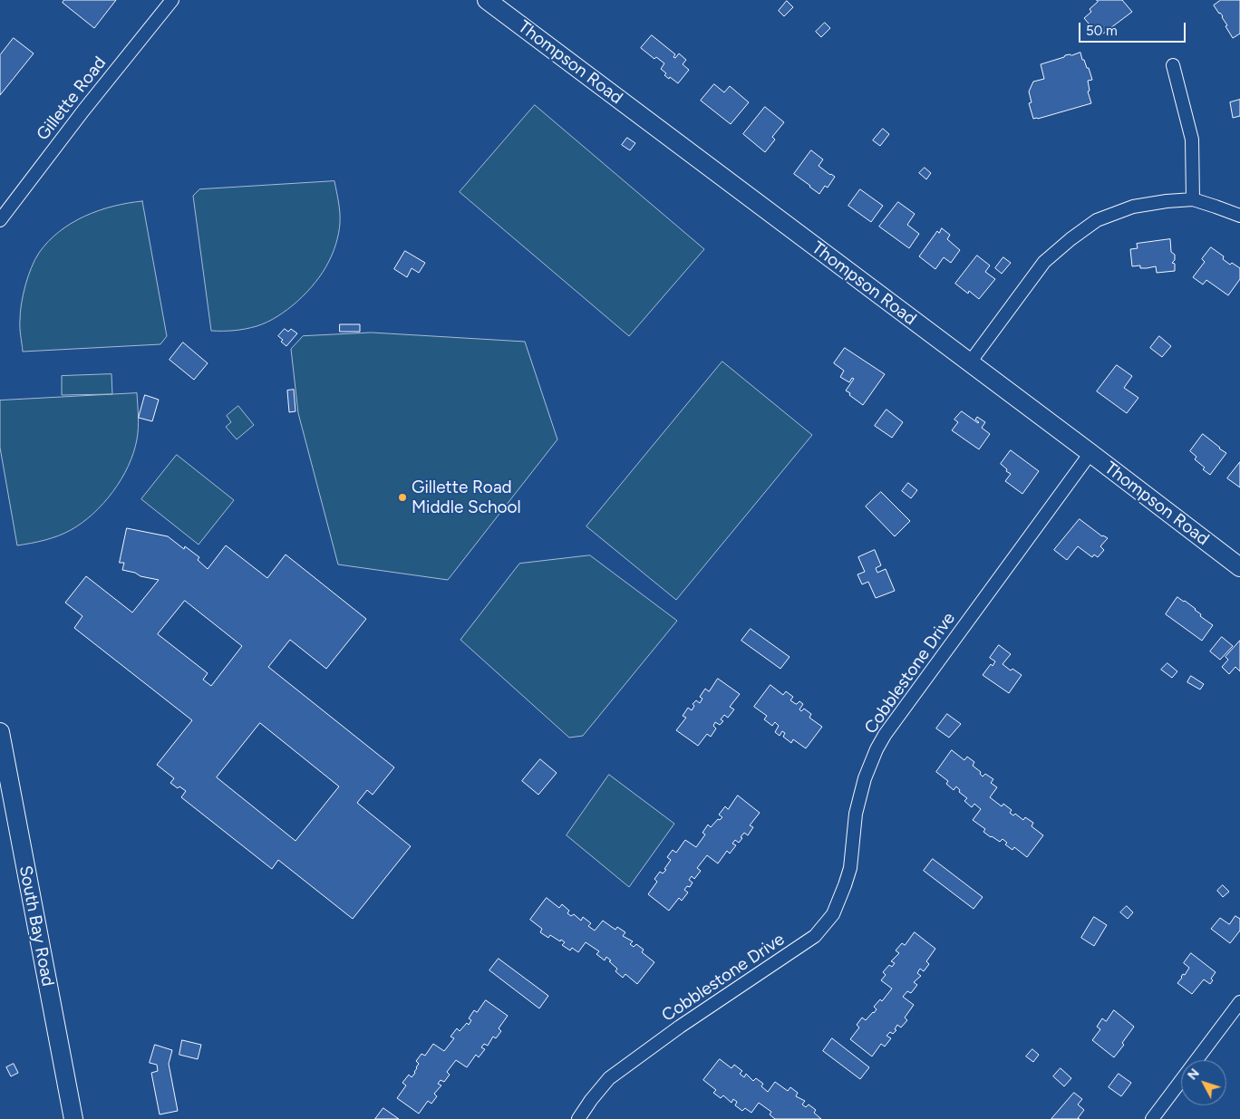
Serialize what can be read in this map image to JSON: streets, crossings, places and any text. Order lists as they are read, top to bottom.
{
  "streets": {
    "street": [
      "Thompson Road",
      "Gillette Road",
      "Cobblestone Drive",
      "South Bay Road"
    ]
  },
  "crossings": [
    ["Thompson Road", "Cobblestone Drive"]
  ],
  "places": ["Gillette Road Middle School"],
  "scale_bar": "50 m",
  "north": "top left"
}
